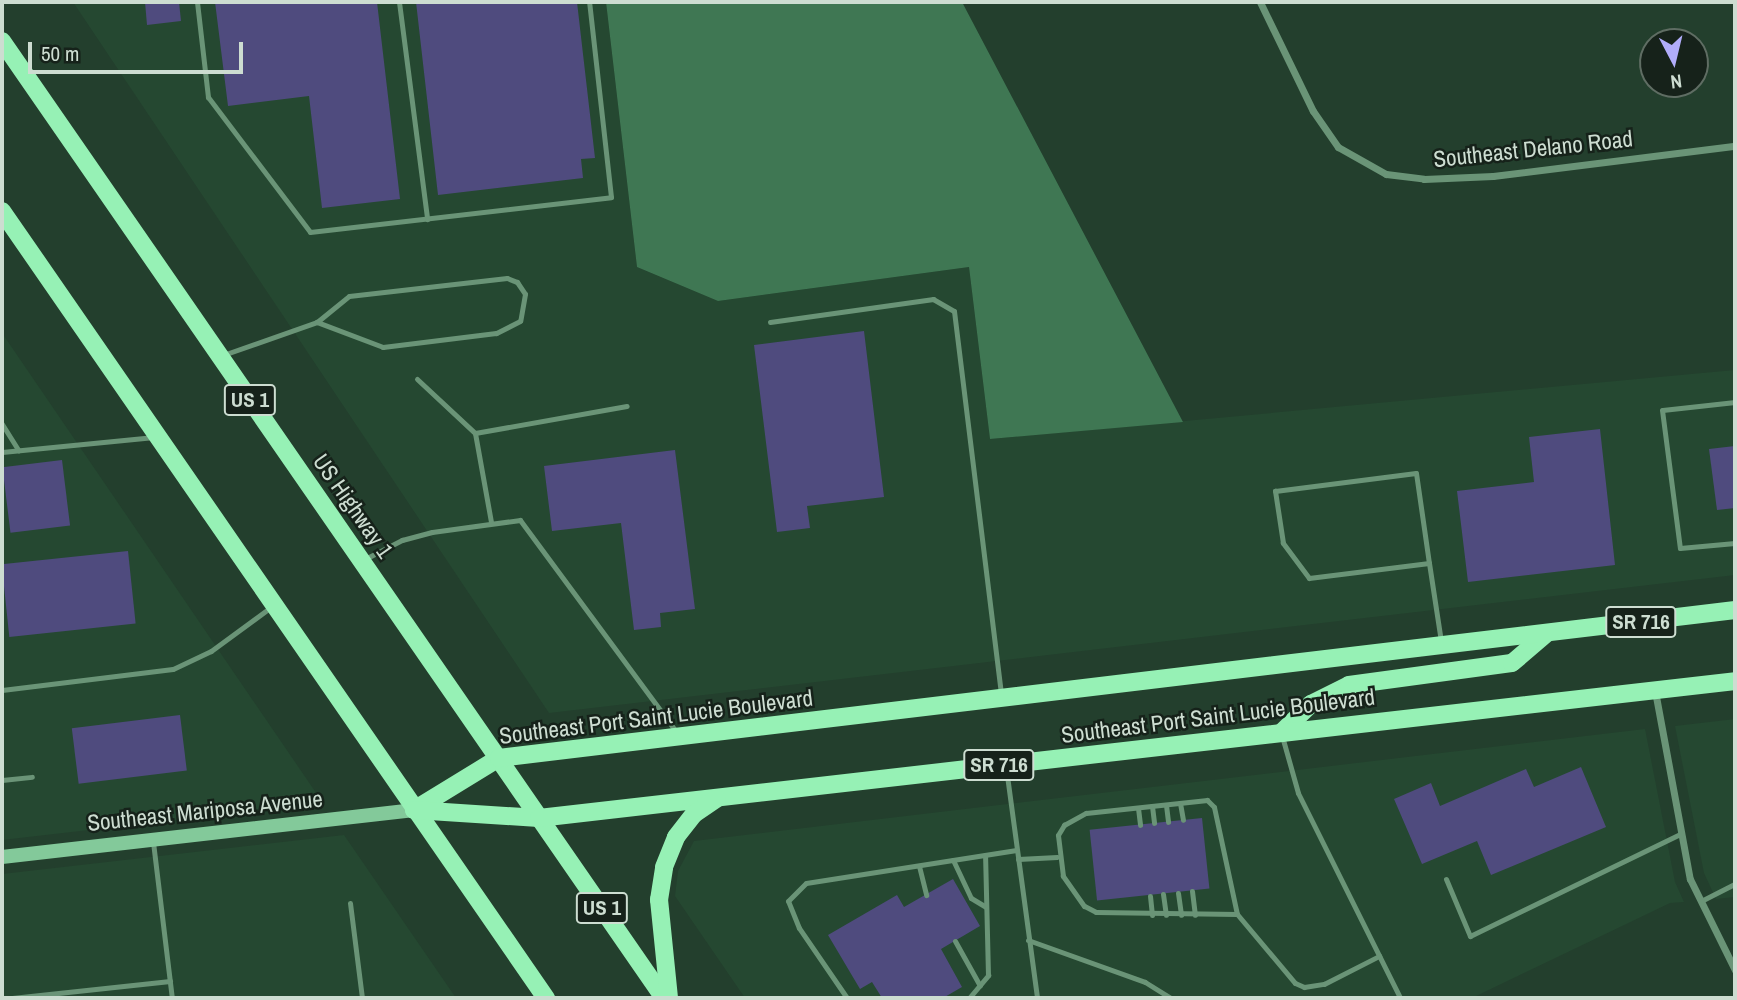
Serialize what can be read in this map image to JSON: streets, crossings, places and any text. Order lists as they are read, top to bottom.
{
  "streets": {
    "main road": [
      "US 1",
      "US Highway 1",
      "SR 716",
      "Southeast Port Saint Lucie Boulevard",
      "Southeast Mariposa Avenue"
    ],
    "street": ["Southeast Delano Road"]
  },
  "crossings": [
    ["US Highway 1", "Southeast Port Saint Lucie Boulevard"],
    ["Southeast Port Saint Lucie Boulevard", "Southeast Mariposa Avenue"]
  ],
  "scale_bar": "50 m",
  "north": "bottom"
}
